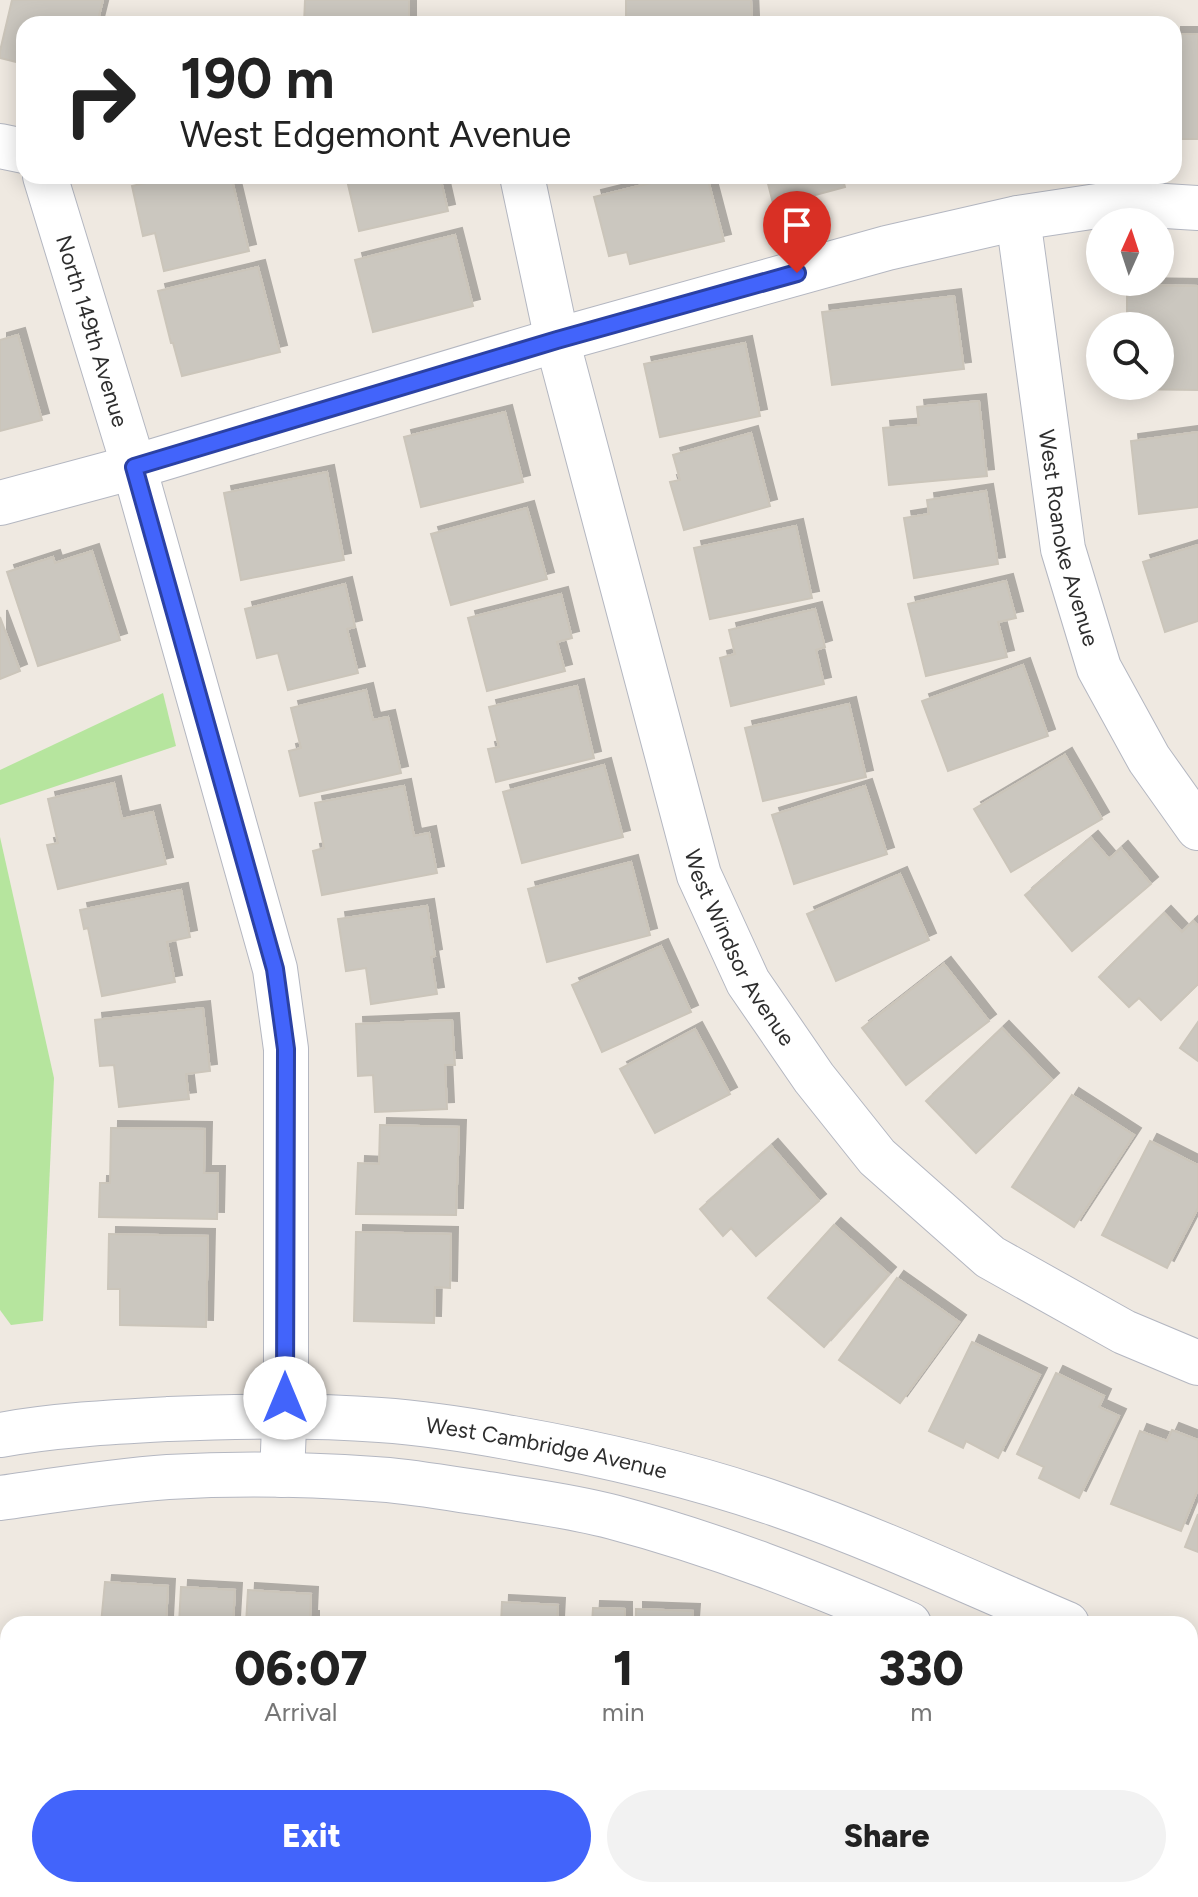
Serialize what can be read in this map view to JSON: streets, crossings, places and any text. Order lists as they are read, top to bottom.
{
  "streets": {
    "street": [
      "North 149th Avenue",
      "West Roanoke Avenue",
      "West Windsor Avenue",
      "West Cambridge Avenue"
    ]
  },
  "crossings": [
    ["North 149th Avenue", "West Cambridge Avenue"]
  ],
  "north": "top",
  "page": {
    "turn": ["190 m", "West Edgemont Avenue"],
    "eta": [
      "06:07",
      "Arrival",
      "1",
      "min",
      "330",
      "m"
    ],
    "buttons": ["Exit", "Share"]
  }
}
